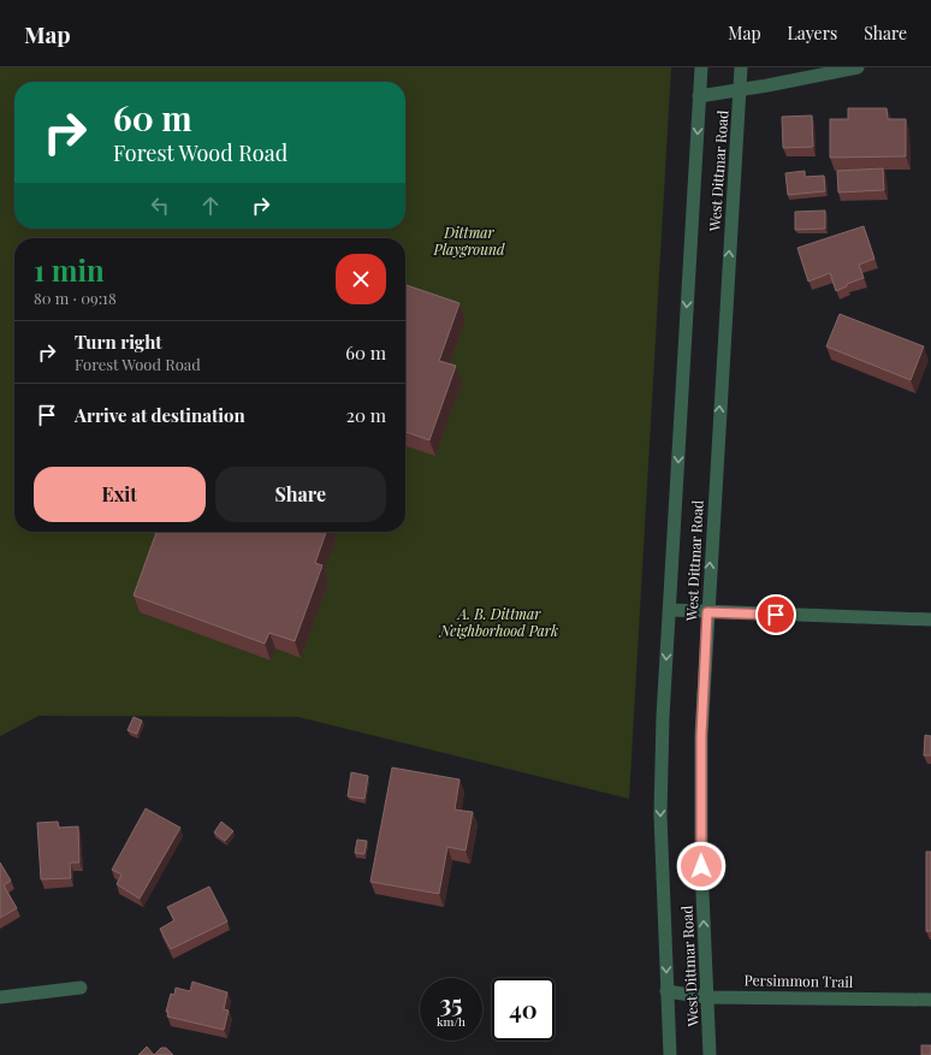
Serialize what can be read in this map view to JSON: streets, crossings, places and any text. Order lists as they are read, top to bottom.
{
  "streets": {
    "street": ["West Dittmar Road", "Persimmon Trail"]
  },
  "crossings": [
    ["West Dittmar Road", "Persimmon Trail"]
  ],
  "parks": ["Dittmar Playground", "A. B. Dittmar Neighborhood Park"],
  "page": {
    "header": "Map",
    "nav": ["Map", "Layers", "Share"],
    "turn": ["60 m", "Forest Wood Road"],
    "heading": ["1 min", "80 m · 09:18"],
    "list": [
      {
        "name": "Turn right",
        "note": "Forest Wood Road",
        "value": "60 m"
      },
      {
        "name": "Arrive at destination",
        "value": "20 m"
      }
    ],
    "buttons": ["Exit", "Share"],
    "speed": "35 km/h",
    "limit": "40"
  }
}
